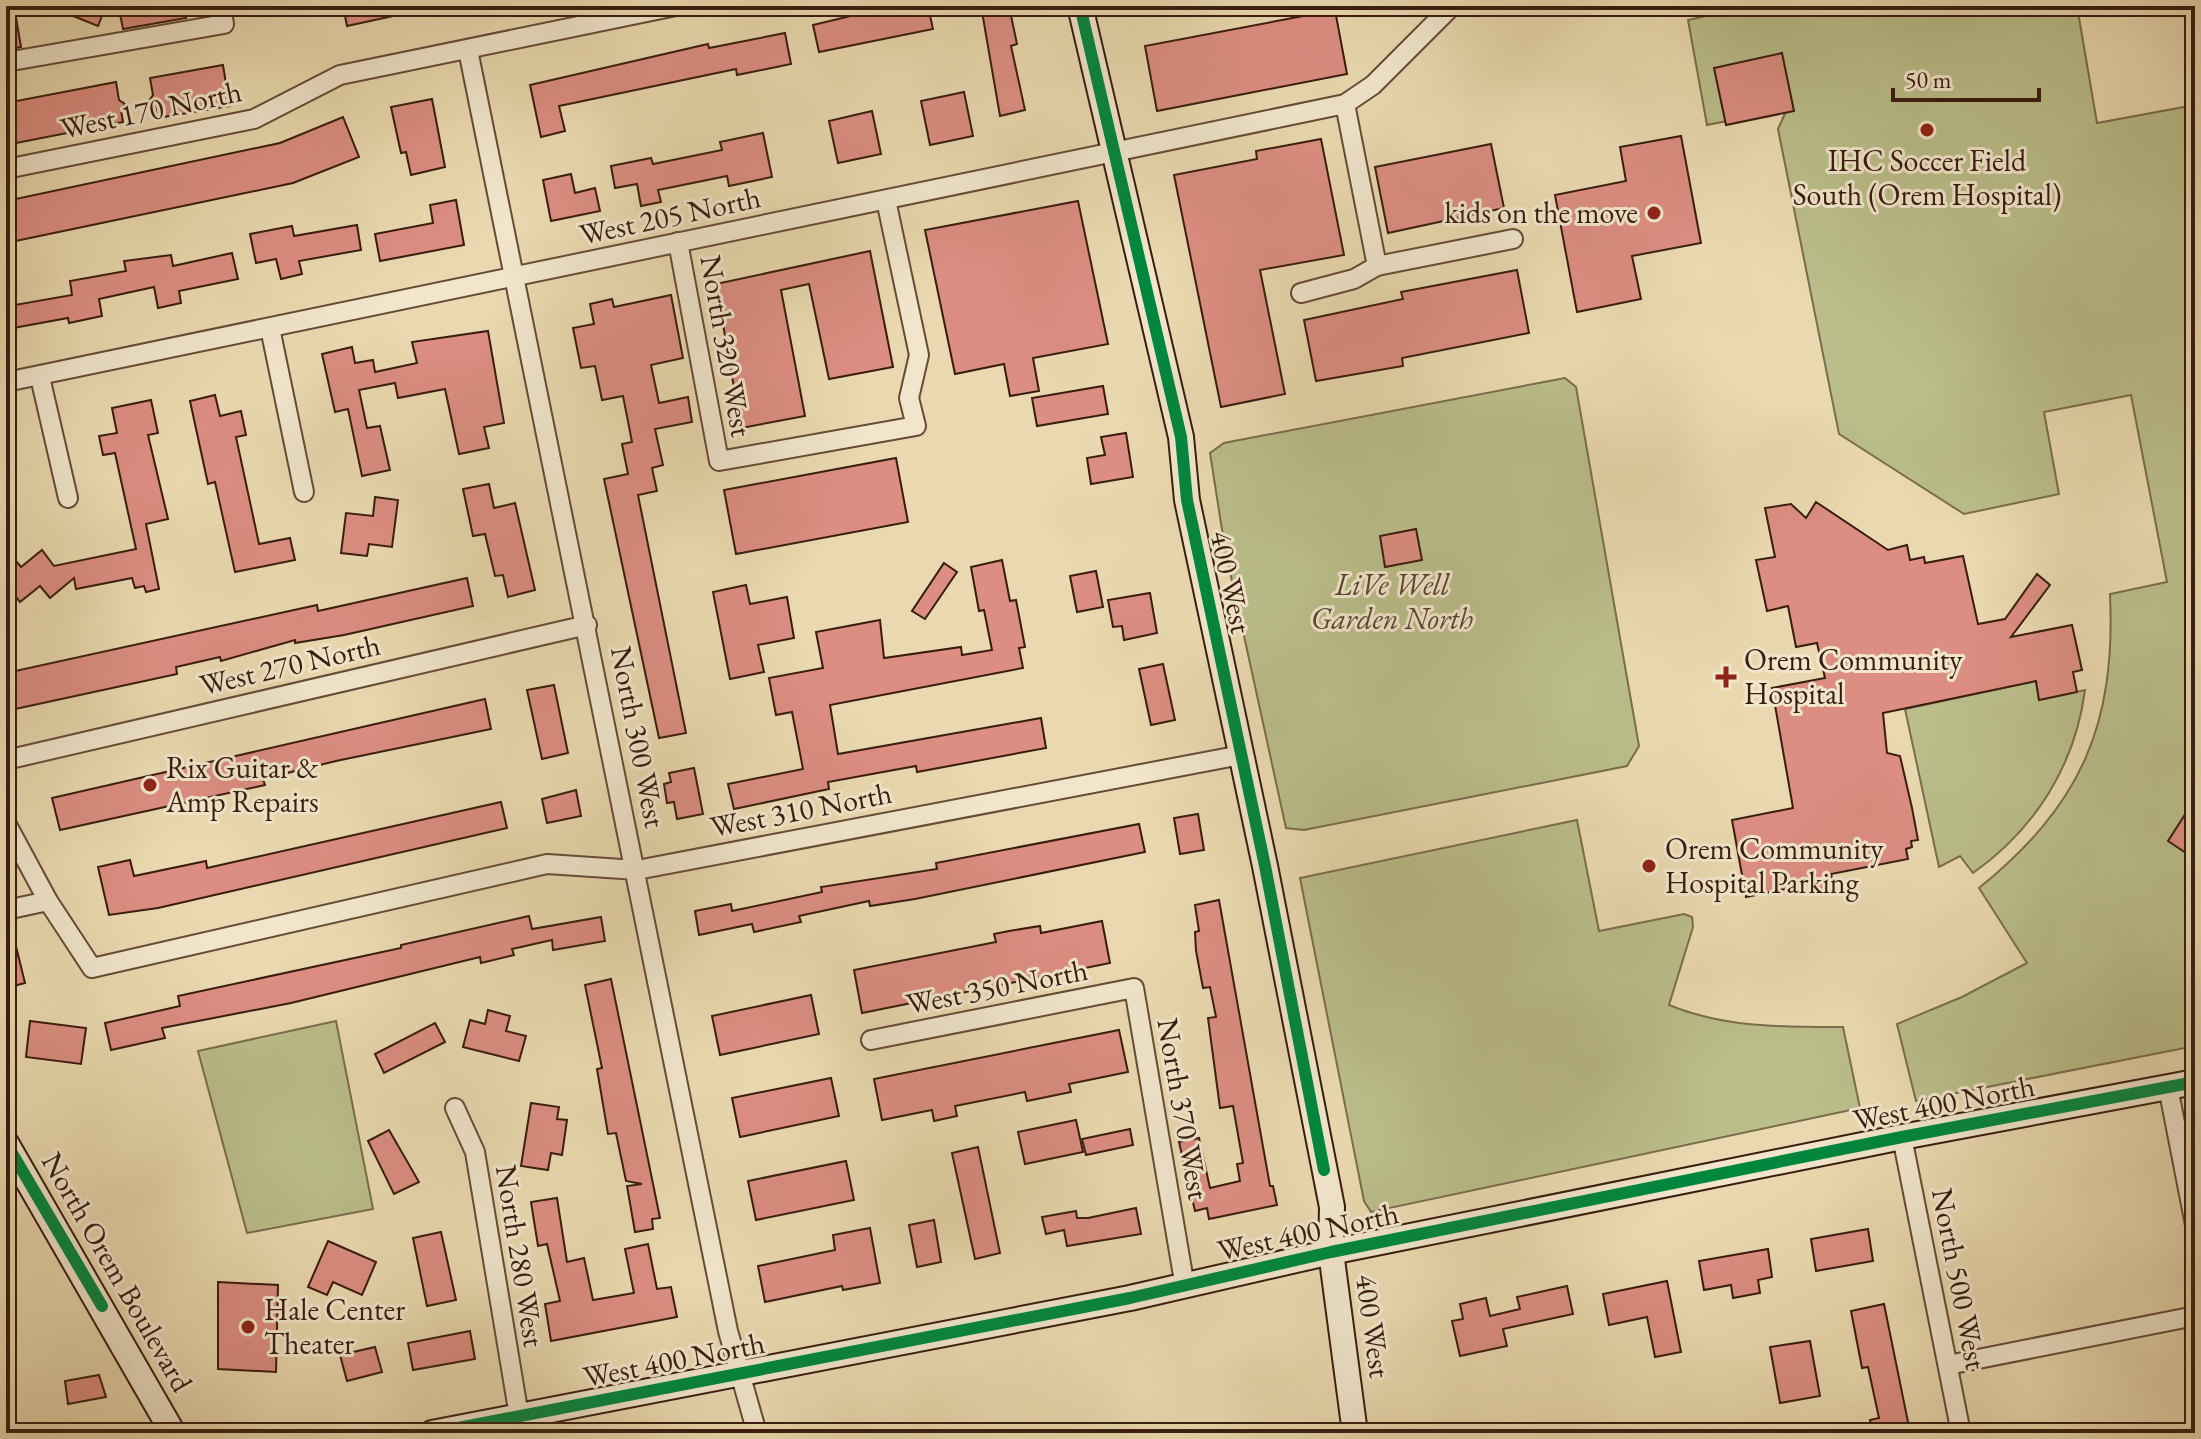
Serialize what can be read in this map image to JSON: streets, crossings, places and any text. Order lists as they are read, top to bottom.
{
  "streets": {
    "main road": ["400 West", "West 400 North", "North Orem Boulevard"],
    "street": [
      "West 170 North",
      "West 205 North",
      "North 320 West",
      "West 270 North",
      "North 300 West",
      "West 310 North",
      "West 350 North",
      "North 370 West",
      "North 280 West",
      "North 500 West"
    ]
  },
  "crossings": [
    ["West 170 North", "North 300 West"],
    ["West 205 North", "North 320 West"],
    ["West 205 North", "400 West"],
    ["West 205 North", "North 300 West"],
    ["400 West", "West 310 North"],
    ["400 West", "West 400 North"],
    ["West 270 North", "North 300 West"],
    ["North 300 West", "West 310 North"],
    ["North 300 West", "West 400 North"],
    ["West 350 North", "North 370 West"],
    ["West 400 North", "North 370 West"],
    ["West 400 North", "North 280 West"],
    ["West 400 North", "North 500 West"]
  ],
  "parks": ["LiVe Well Garden North"],
  "places": {
    "other": [
      "IHC Soccer Field South (Orem Hospital)",
      "kids on the move",
      "Rix Guitar & Amp Repairs",
      "Orem Community Hospital Parking",
      "Hale Center Theater"
    ],
    "health": ["Orem Community Hospital"]
  },
  "scale_bar": "50 m"
}
